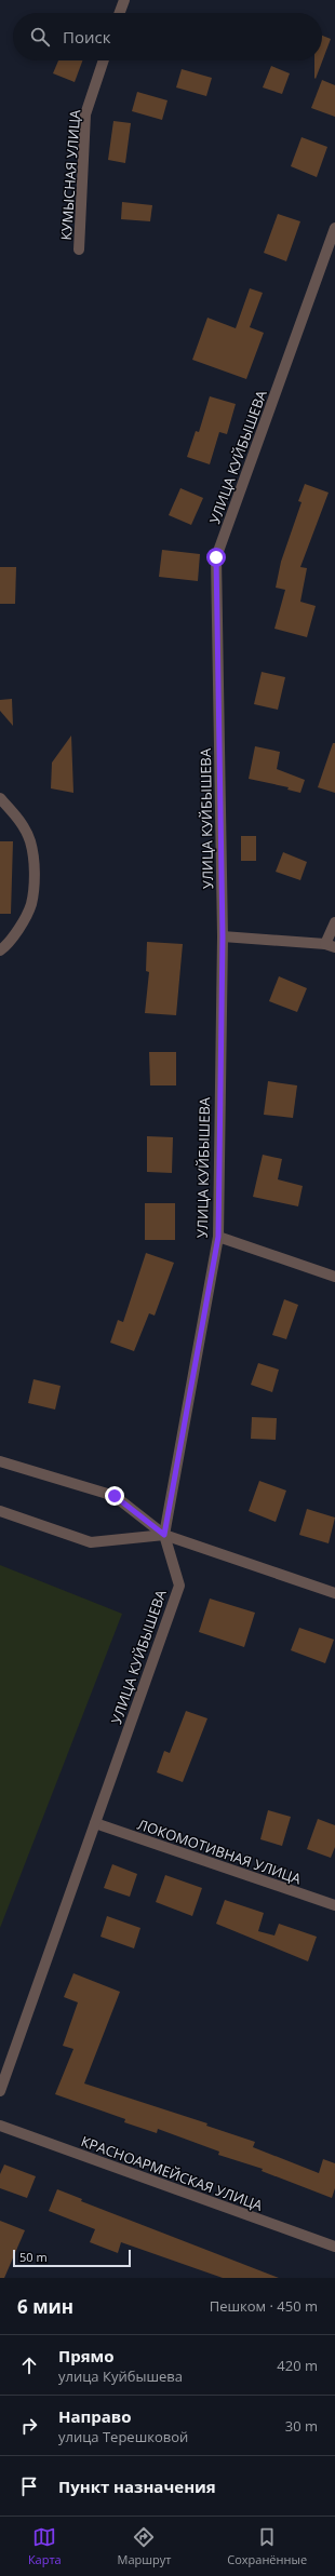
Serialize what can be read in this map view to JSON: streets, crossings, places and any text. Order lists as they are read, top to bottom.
{
  "streets": {
    "street": [
      "КУМЫСНАЯ УЛИЦА",
      "УЛИЦА КУЙБЫШЕВА",
      "ЛОКОМОТИВНАЯ УЛИЦА",
      "КРАСНОАРМЕЙСКАЯ УЛИЦА"
    ]
  },
  "crossings": [
    ["УЛИЦА КУЙБЫШЕВА", "ЛОКОМОТИВНАЯ УЛИЦА"]
  ],
  "scale_bar": "50 m",
  "page": {
    "search": "Поиск",
    "scale": "50 m",
    "heading": ["6 мин", "Пешком · 450 m"],
    "list": [
      ["Прямо", "улица Куйбышева", "420 m"],
      ["Направо", "улица Терешковой", "30 m"],
      "Пункт назначения"
    ],
    "nav": ["Карта", "Маршрут", "Сохранённые"]
  }
}
